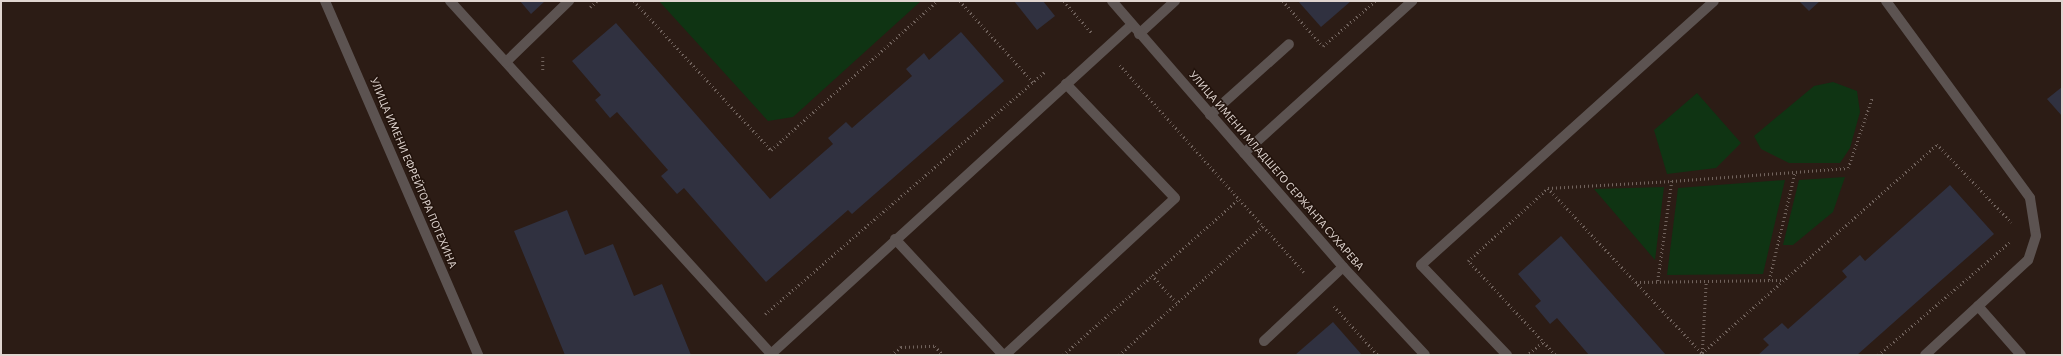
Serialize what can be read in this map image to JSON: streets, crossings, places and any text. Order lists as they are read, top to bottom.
{
  "streets": {
    "street": ["УЛИЦА ИМЕНИ МЛАДШЕГО СЕРЖАНТА СУХАРЕВА", "УЛИЦА ИМЕНИ ЕФРЕЙТОРА ПОТЕХИНА"]
  }
}
